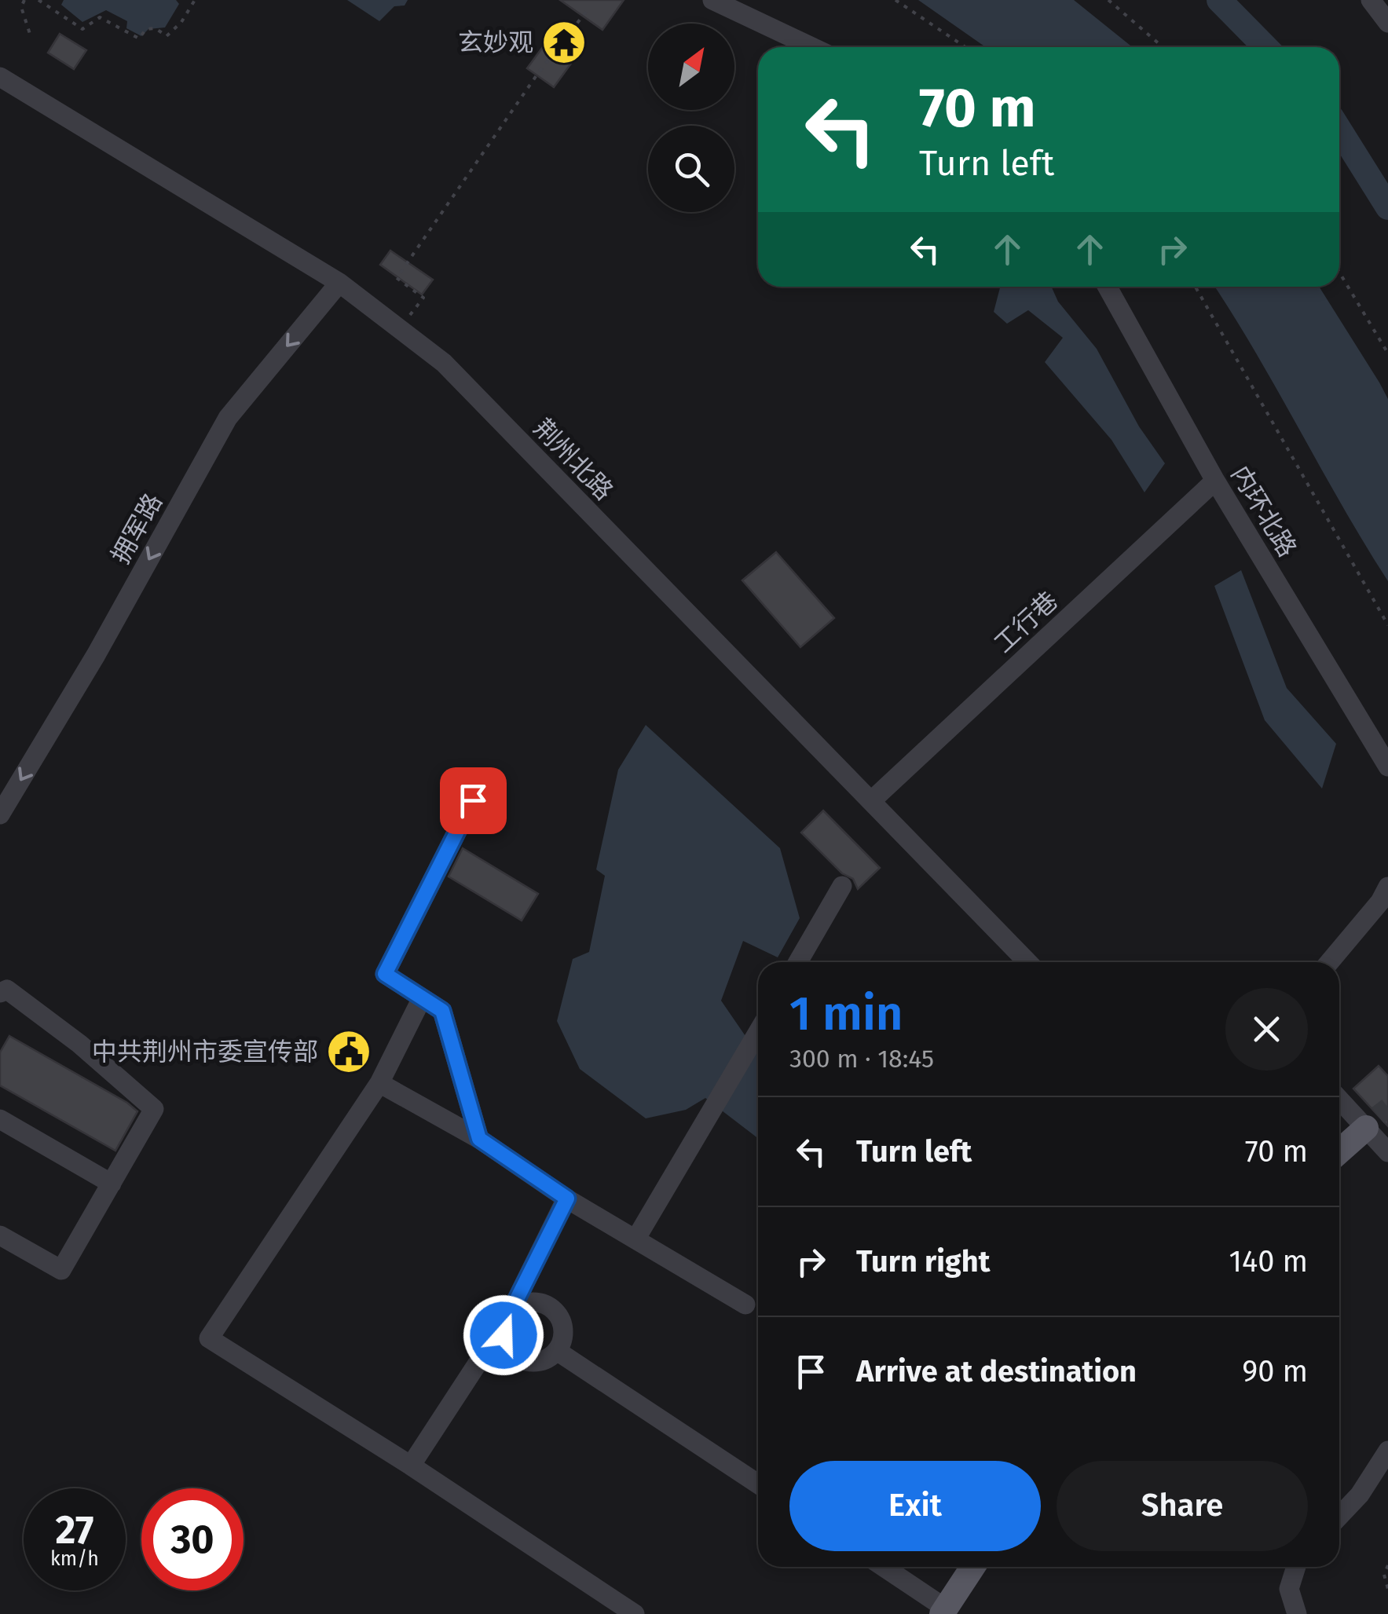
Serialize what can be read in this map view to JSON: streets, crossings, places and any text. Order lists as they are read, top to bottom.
{
  "streets": {
    "street": [
      "荆州北路",
      "内环北路",
      "拥军路",
      "工行巷"
    ]
  },
  "crossings": [
    ["荆州北路", "拥军路"],
    ["荆州北路", "工行巷"],
    ["内环北路", "工行巷"]
  ],
  "one_way": ["拥军路"],
  "places": {
    "temple": ["玄妙观"],
    "public building": ["中共荆州市委宣传部"]
  },
  "north": "top right",
  "page": {
    "turn": ["70 m", "Turn left"],
    "heading": ["1 min", "300 m · 18:45"],
    "list": [
      {
        "name": "Turn left",
        "value": "70 m"
      },
      {
        "name": "Turn right",
        "value": "140 m"
      },
      {
        "name": "Arrive at destination",
        "value": "90 m"
      }
    ],
    "buttons": ["Exit", "Share"],
    "speed": "27 km/h",
    "limit": "30"
  }
}
